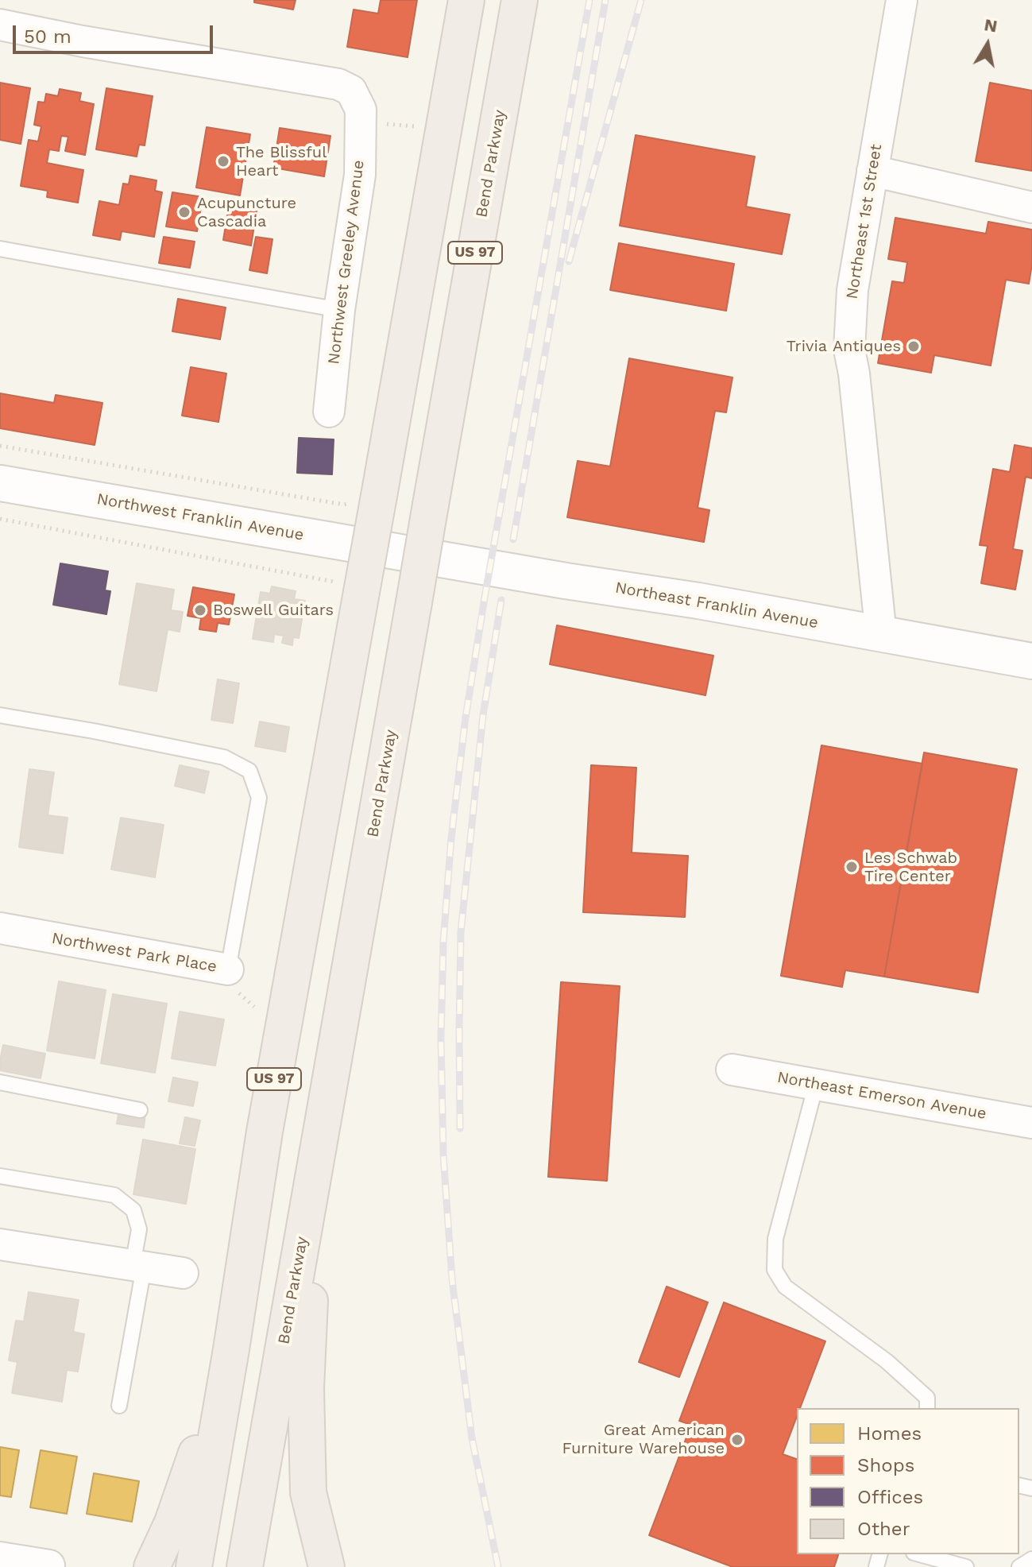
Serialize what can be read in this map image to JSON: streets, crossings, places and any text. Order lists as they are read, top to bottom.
{
  "streets": {
    "highway": ["Bend Parkway", "US 97"],
    "street": [
      "Northeast 1st Street",
      "Northwest Greeley Avenue",
      "Northwest Franklin Avenue",
      "Northeast Franklin Avenue",
      "Northwest Park Place",
      "Northeast Emerson Avenue"
    ]
  },
  "crossings": [
    ["Northeast 1st Street", "Northeast Franklin Avenue"],
    ["Northwest Franklin Avenue", "Northeast Franklin Avenue"]
  ],
  "places": [
    "The Blissful Heart",
    "Acupuncture Cascadia",
    "Trivia Antiques",
    "Boswell Guitars",
    "Les Schwab Tire Center",
    "Great American Furniture Warehouse"
  ],
  "legend": [
    "Homes",
    "Shops",
    "Offices",
    "Other"
  ],
  "scale_bar": "50 m",
  "north": "top"
}
